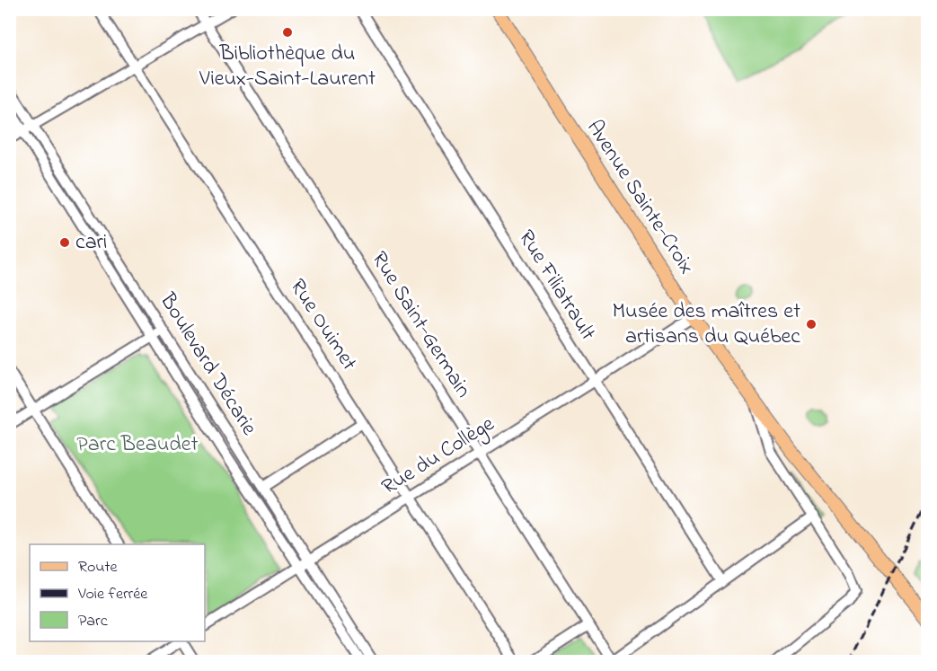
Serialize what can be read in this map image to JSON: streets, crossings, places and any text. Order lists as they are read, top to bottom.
{
  "streets": {
    "main road": ["Avenue Sainte-Croix"],
    "street": [
      "Rue Filiatrault",
      "Rue Ouimet",
      "Rue Saint-Germain",
      "Boulevard Décarie",
      "Rue du Collège"
    ]
  },
  "crossings": [
    ["Avenue Sainte-Croix", "Rue du Collège"],
    ["Rue Filiatrault", "Rue du Collège"],
    ["Rue Ouimet", "Rue du Collège"],
    ["Rue Saint-Germain", "Rue du Collège"],
    ["Boulevard Décarie", "Rue du Collège"]
  ],
  "parks": ["Parc Beaudet"],
  "places": ["Bibliothèque du Vieux-Saint-Laurent", "cari", "Musée des maîtres et artisans du Québec"],
  "legend": ["Route", "Voie ferrée", "Parc"]
}
